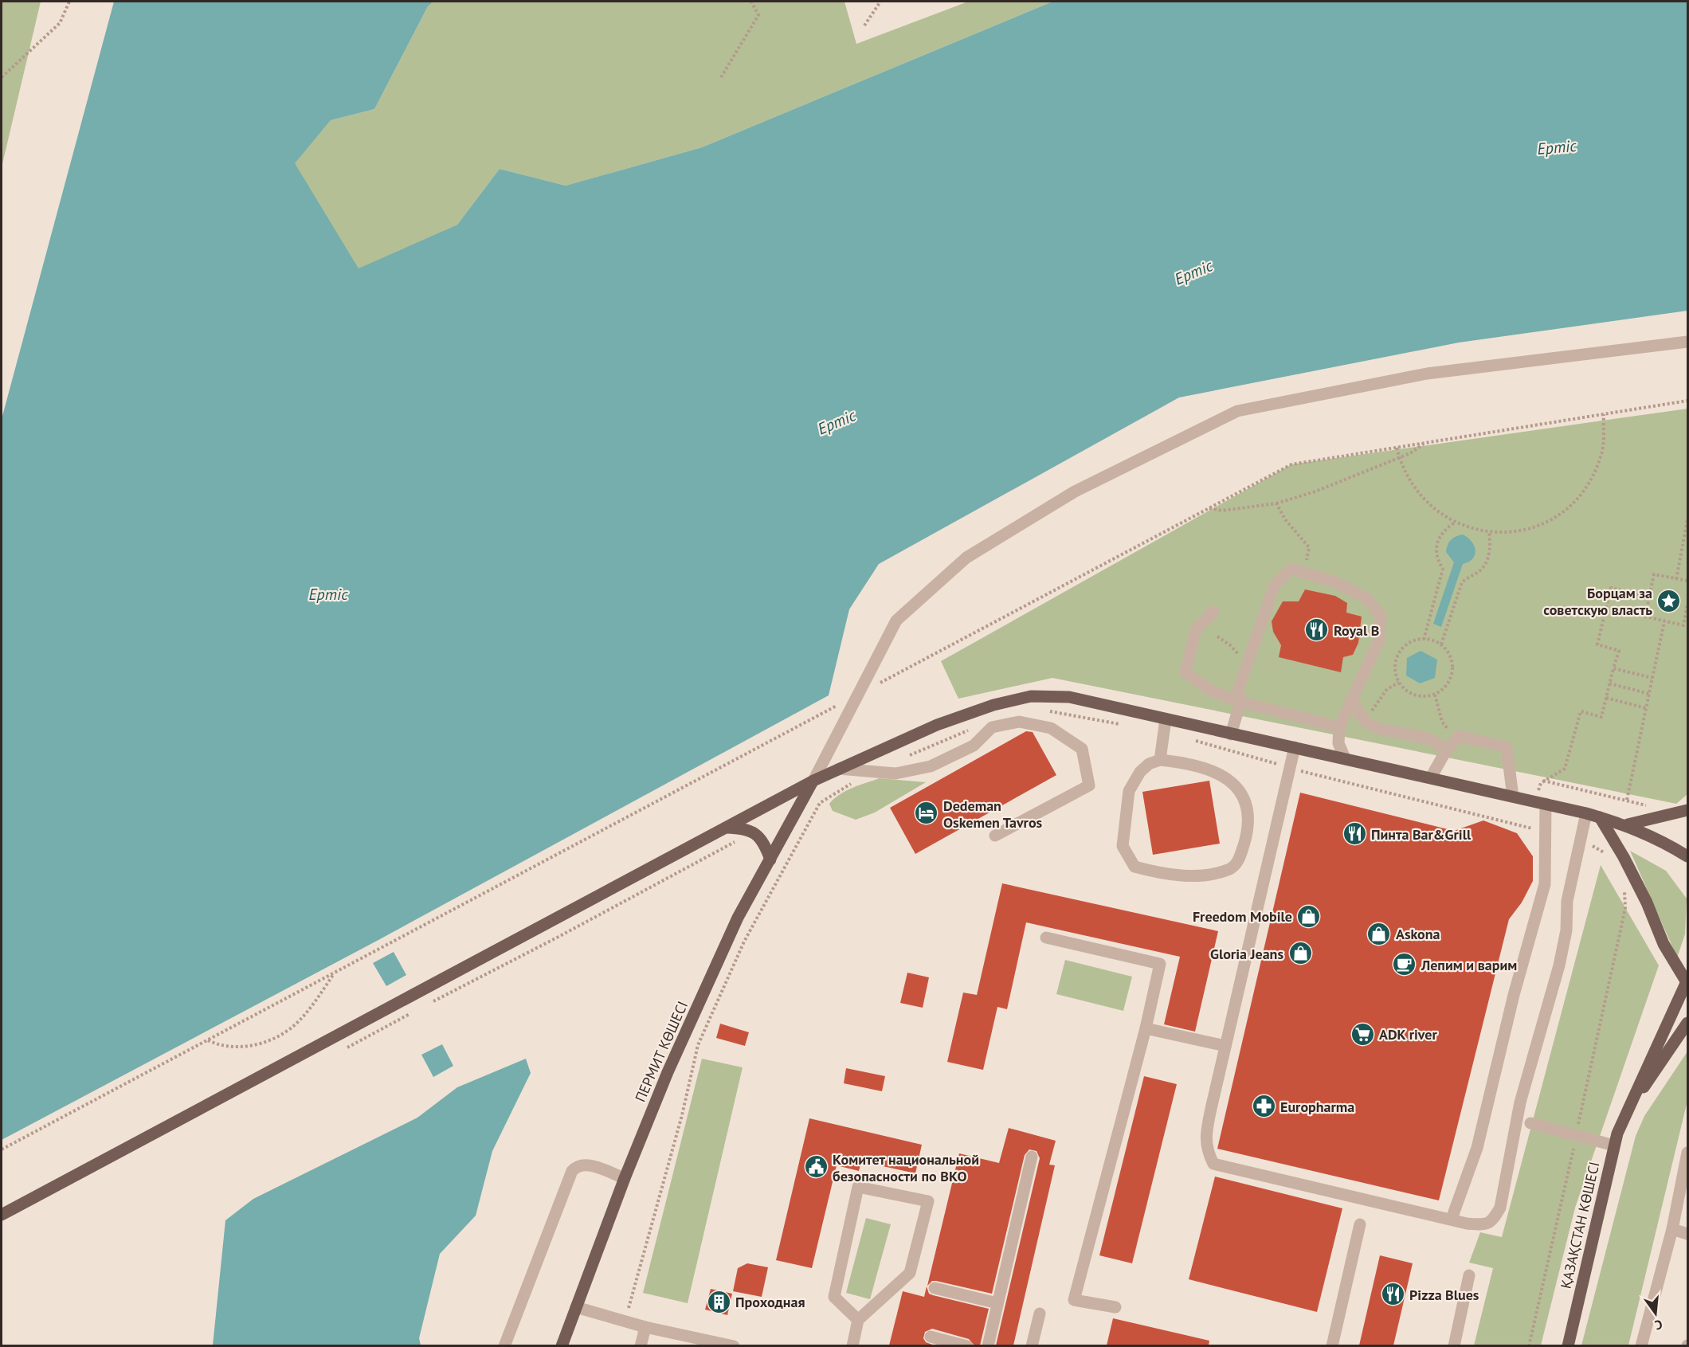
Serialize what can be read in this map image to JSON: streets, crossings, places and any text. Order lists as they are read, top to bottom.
{
  "streets": {
    "main road": ["ПЕРМИТ КӨШЕСІ", "ҚАЗАҚСТАН КӨШЕСІ"]
  },
  "water": ["Ертіс"],
  "places": {
    "place": ["Борцам за советскую власть"],
    "restaurant": ["Royal B", "Пинта Bar&Grill", "Pizza Blues"],
    "hotel": ["Dedeman Oskemen Tavros"],
    "shop": ["Freedom Mobile", "Askona", "Gloria Jeans"],
    "cafe": ["Лепим и варим"],
    "supermarket": ["ADK river"],
    "pharmacy": ["Europharma"],
    "public building": ["Комитет национальной безопасности по ВКО"],
    "building": ["Проходная"]
  },
  "north": "bottom"
}
